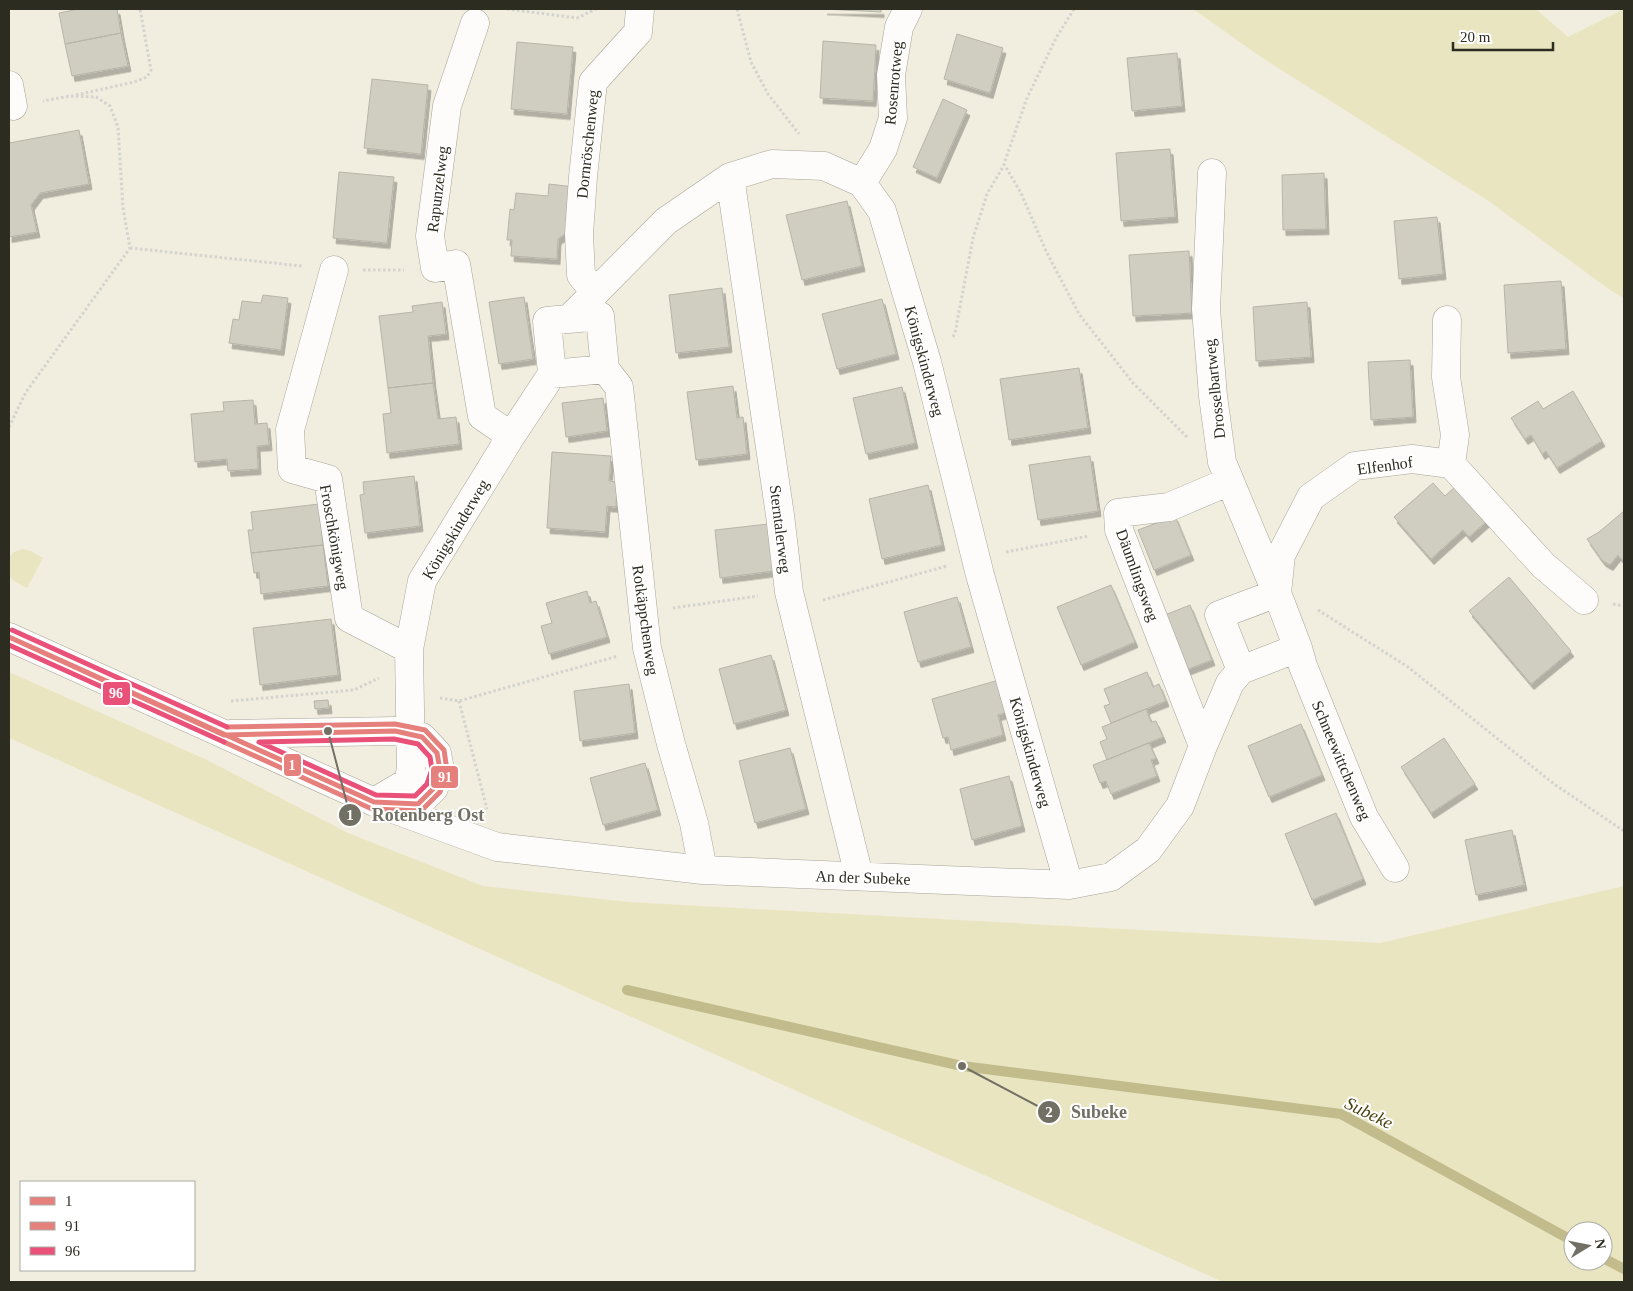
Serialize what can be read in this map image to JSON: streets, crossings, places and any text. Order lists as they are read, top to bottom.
{
  "streets": {
    "street": [
      "Rosenrotweg",
      "Dornröschenweg",
      "Rapunzelweg",
      "Königskinderweg",
      "Drosselbartweg",
      "Elfenhof",
      "Sterntalerweg",
      "Froschkönigweg",
      "Däumlingsweg",
      "Rotkäppchenweg",
      "Schneewittchenweg",
      "An der Subeke"
    ]
  },
  "crossings": [
    ["Rosenrotweg", "Königskinderweg"],
    ["Rapunzelweg", "Königskinderweg"],
    ["Königskinderweg", "Froschkönigweg"],
    ["Königskinderweg", "An der Subeke"],
    ["Drosselbartweg", "Elfenhof"],
    ["Drosselbartweg", "Däumlingsweg"],
    ["Sterntalerweg", "An der Subeke"],
    ["Däumlingsweg", "An der Subeke"],
    ["Rotkäppchenweg", "An der Subeke"]
  ],
  "water": ["Subeke"],
  "places": ["Rotenberg Ost", "Subeke"],
  "lines": ["transit line 96", "transit line 1", "transit line 91"],
  "legend": ["1", "91", "96"],
  "scale_bar": "20 m",
  "north": "right"
}
